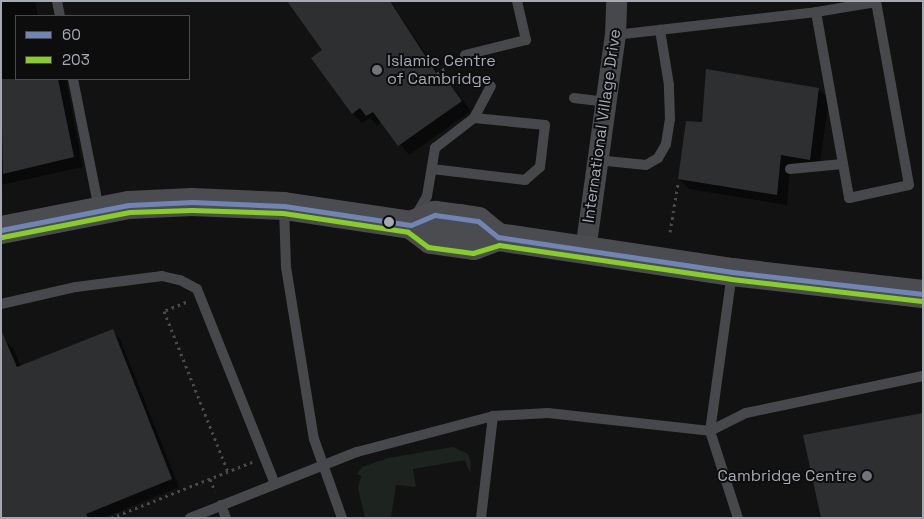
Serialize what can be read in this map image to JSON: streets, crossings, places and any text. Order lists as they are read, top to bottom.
{
  "streets": {
    "street": ["International Village Drive"]
  },
  "places": ["Islamic Centre of Cambridge", "Cambridge Centre"],
  "lines": ["transit line 60", "transit line 203"],
  "legend": ["60", "203"]
}
